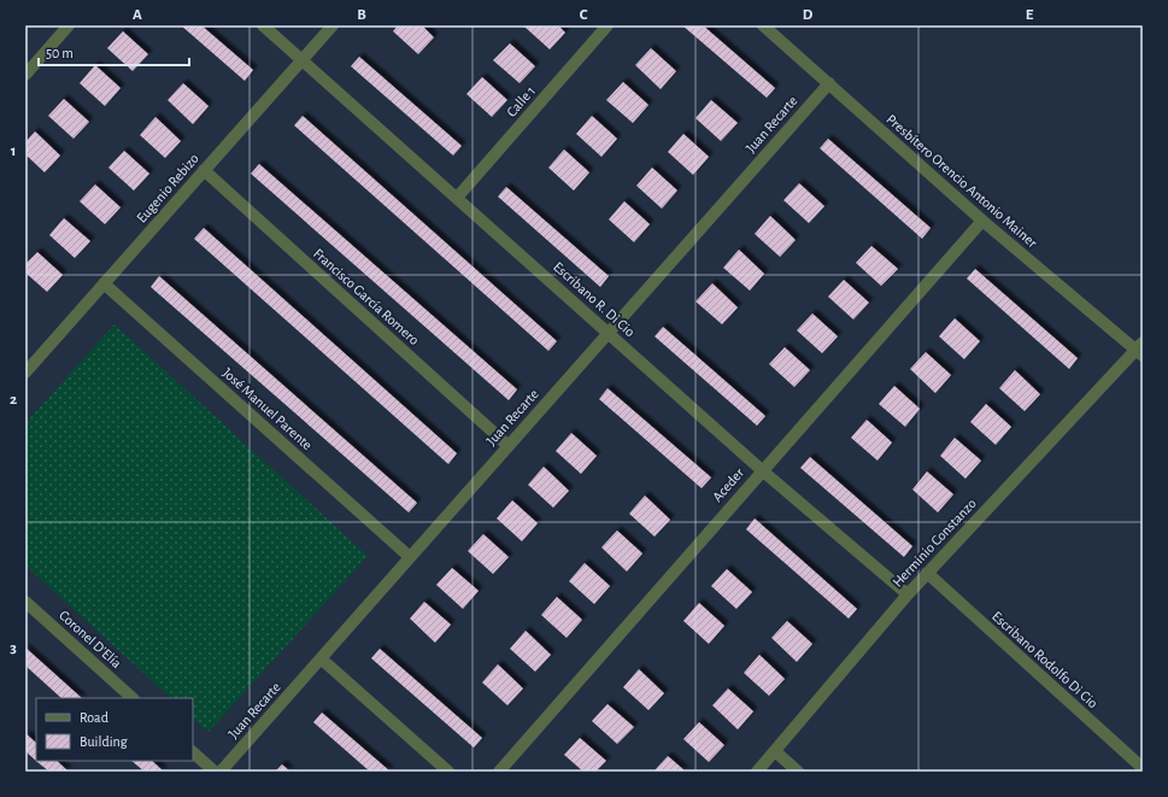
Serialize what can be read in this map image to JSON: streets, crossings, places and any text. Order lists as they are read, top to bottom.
{
  "streets": {
    "street": [
      "Calle 1",
      "Juan Recarte",
      "Presbítero Orencio Antonio Mainer",
      "Eugenio Rebizo",
      "Francisco García Romero",
      "Escribano R. Di Cio",
      "José Manuel Parente",
      "Aceder",
      "Herminio Constanzo",
      "Coronel D'Elía",
      "Escribano Rodolfo Di Cio"
    ]
  },
  "crossings": [
    ["Calle 1", "Escribano R. Di Cio"],
    ["Juan Recarte", "Presbítero Orencio Antonio Mainer"],
    ["Juan Recarte", "Francisco García Romero"],
    ["Juan Recarte", "Escribano R. Di Cio"],
    ["Juan Recarte", "José Manuel Parente"],
    ["Presbítero Orencio Antonio Mainer", "Aceder"],
    ["Presbítero Orencio Antonio Mainer", "Herminio Constanzo"],
    ["Eugenio Rebizo", "Francisco García Romero"],
    ["Eugenio Rebizo", "Escribano R. Di Cio"],
    ["Eugenio Rebizo", "José Manuel Parente"],
    ["Escribano R. Di Cio", "Aceder"],
    ["Escribano R. Di Cio", "Herminio Constanzo"],
    ["Herminio Constanzo", "Escribano Rodolfo Di Cio"]
  ],
  "legend": ["Road", "Building"],
  "scale_bar": "50 m",
  "grid": {
    "columns": [
      "A",
      "B",
      "C",
      "D",
      "E"
    ],
    "rows": ["1", "2", "3"]
  }
}
